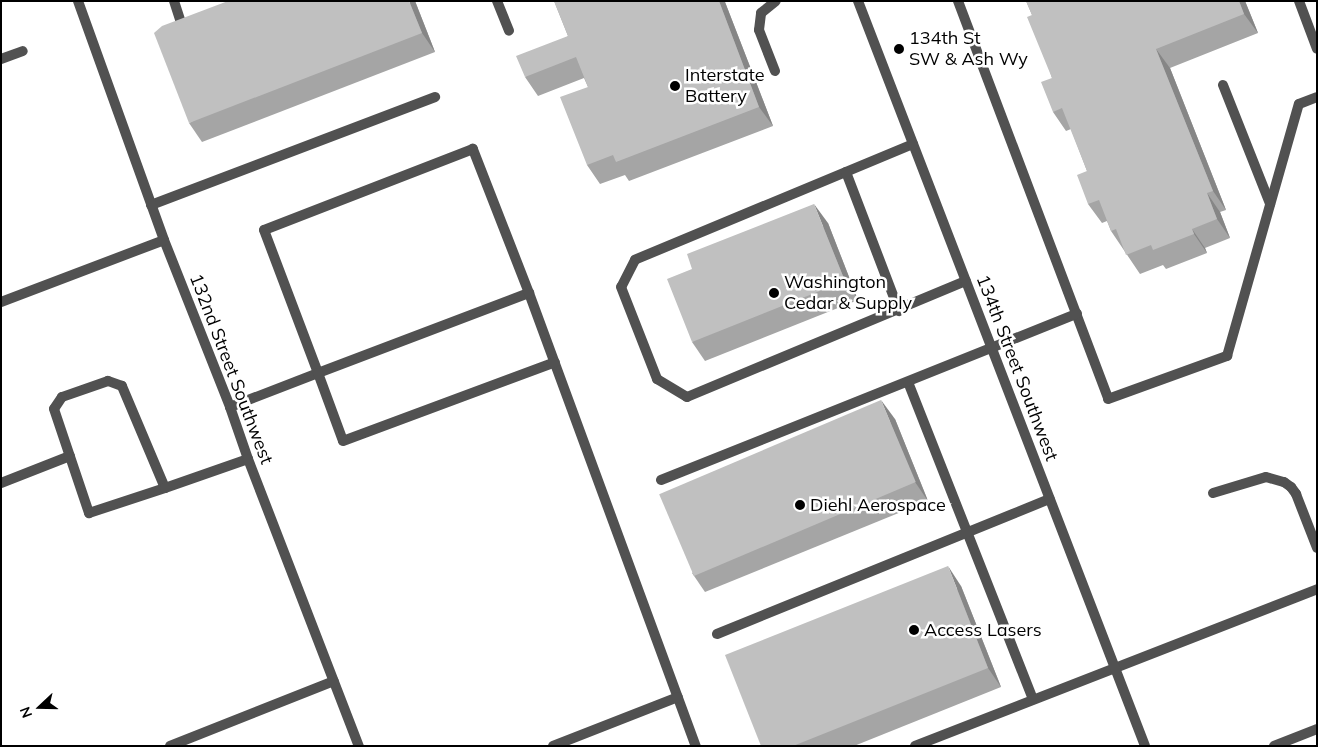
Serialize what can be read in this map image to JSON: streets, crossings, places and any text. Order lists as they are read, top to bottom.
{
  "streets": {
    "street": ["134th Street Southwest", "132nd Street Southwest"]
  },
  "places": [
    "134th St SW & Ash Wy",
    "Interstate Battery",
    "Washington Cedar & Supply",
    "Diehl Aerospace",
    "Access Lasers"
  ],
  "north": "left"
}
